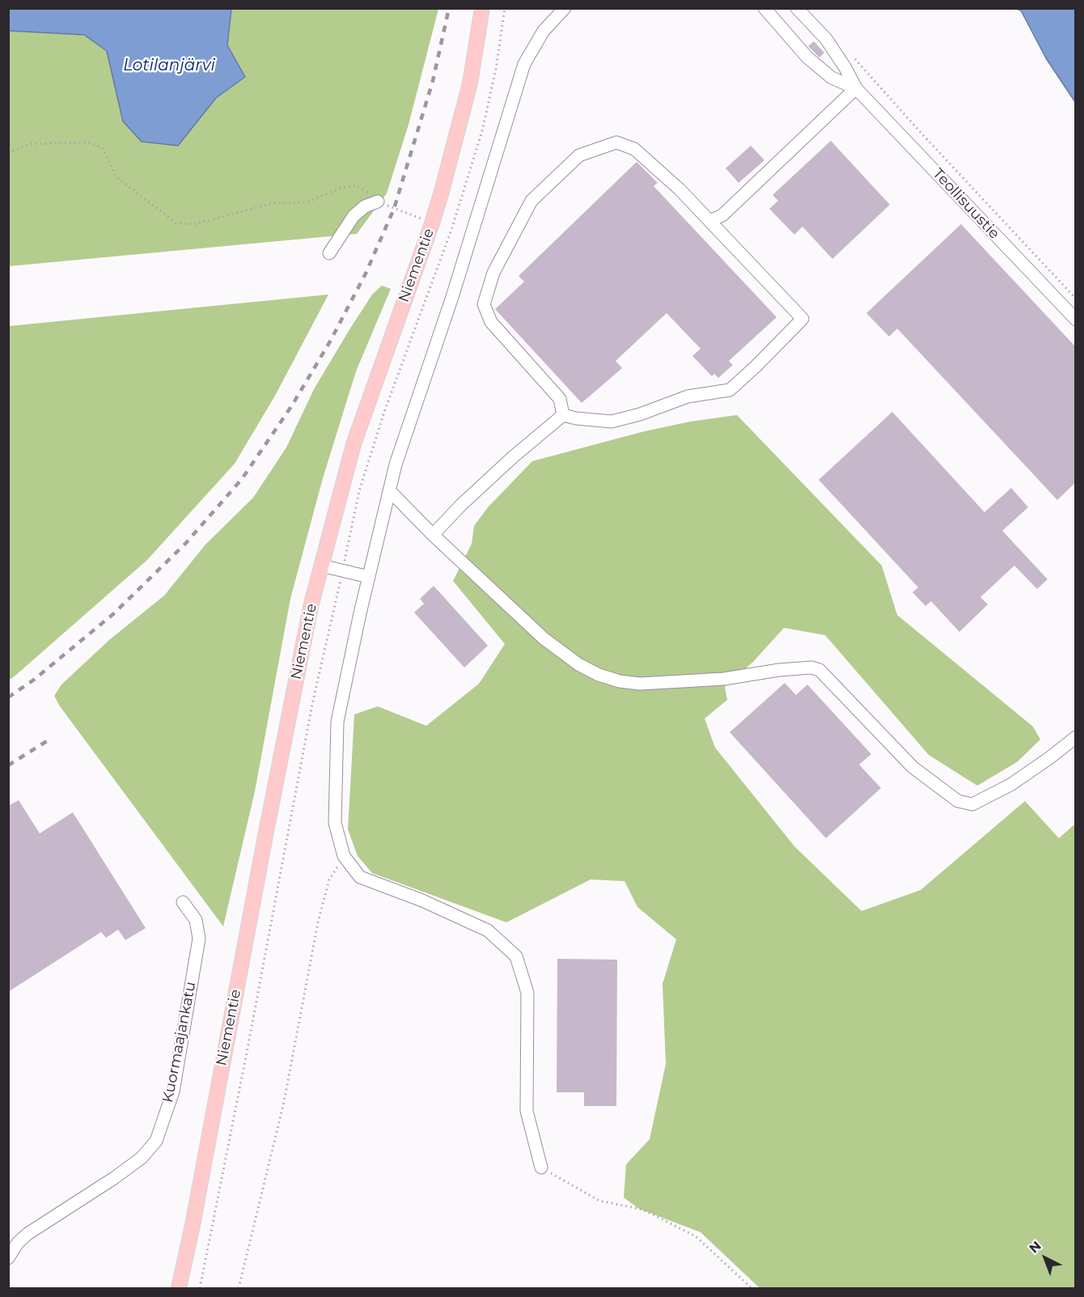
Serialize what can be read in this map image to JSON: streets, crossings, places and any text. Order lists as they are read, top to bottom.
{
  "streets": {
    "main road": ["Niementie"],
    "street": ["Teollisuustie", "Kuormaajankatu"]
  },
  "water": ["Lotilanjärvi"],
  "north": "top left"
}
